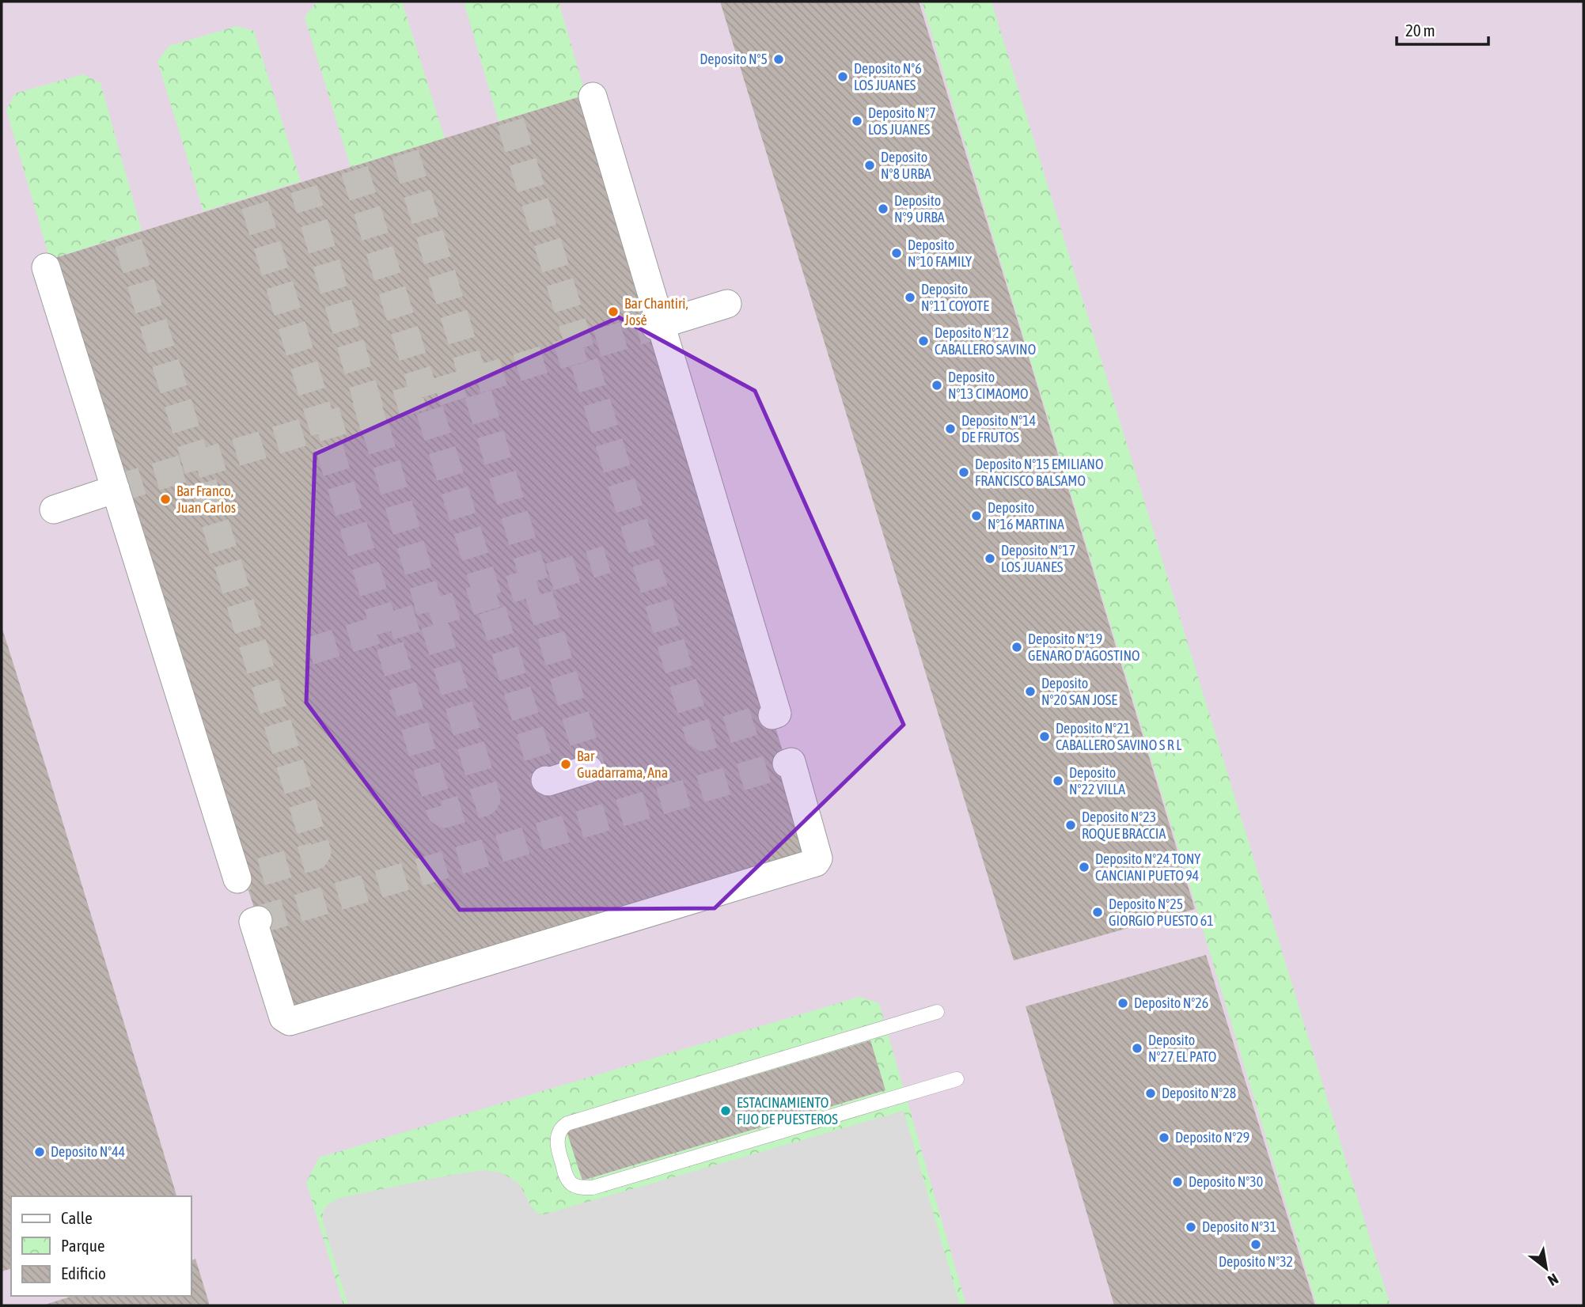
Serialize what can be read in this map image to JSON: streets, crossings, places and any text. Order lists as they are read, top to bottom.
{
  "places": [
    "Deposito N°5",
    "Deposito N°6 LOS JUANES",
    "Deposito N°7 LOS JUANES",
    "Deposito N°8 URBA",
    "Deposito N°9 URBA",
    "Deposito N°10 FAMILY",
    "Deposito N°11 COYOTE",
    "Bar Chantiri, José",
    "Deposito N°12 CABALLERO SAVINO",
    "Deposito N°13 CIMAOMO",
    "Deposito N°14 DE FRUTOS",
    "Deposito N°15 EMILIANO FRANCISCO BALSAMO",
    "Bar Franco, Juan Carlos",
    "Deposito N°16 MARTINA",
    "Deposito N°17 LOS JUANES",
    "Deposito N°19 GENARO D'AGOSTINO",
    "Deposito N°20 SAN JOSE",
    "Deposito N°21 CABALLERO SAVINO S R L",
    "Bar Guadarrama, Ana",
    "Deposito N°22 VILLA",
    "Deposito N°23 ROQUE BRACCIA",
    "Deposito N°24 TONY CANCIANI PUETO 94",
    "Deposito N°25 GIORGIO PUESTO 61",
    "Deposito N°26",
    "Deposito N°27 EL PATO",
    "Deposito N°28",
    "ESTACINAMIENTO FIJO DE PUESTEROS",
    "Deposito N°29",
    "Deposito N°44",
    "Deposito N°30",
    "Deposito N°31",
    "Deposito N°32"
  ],
  "legend": ["Calle", "Parque", "Edificio"],
  "scale_bar": "20 m",
  "north": "bottom right"
}
